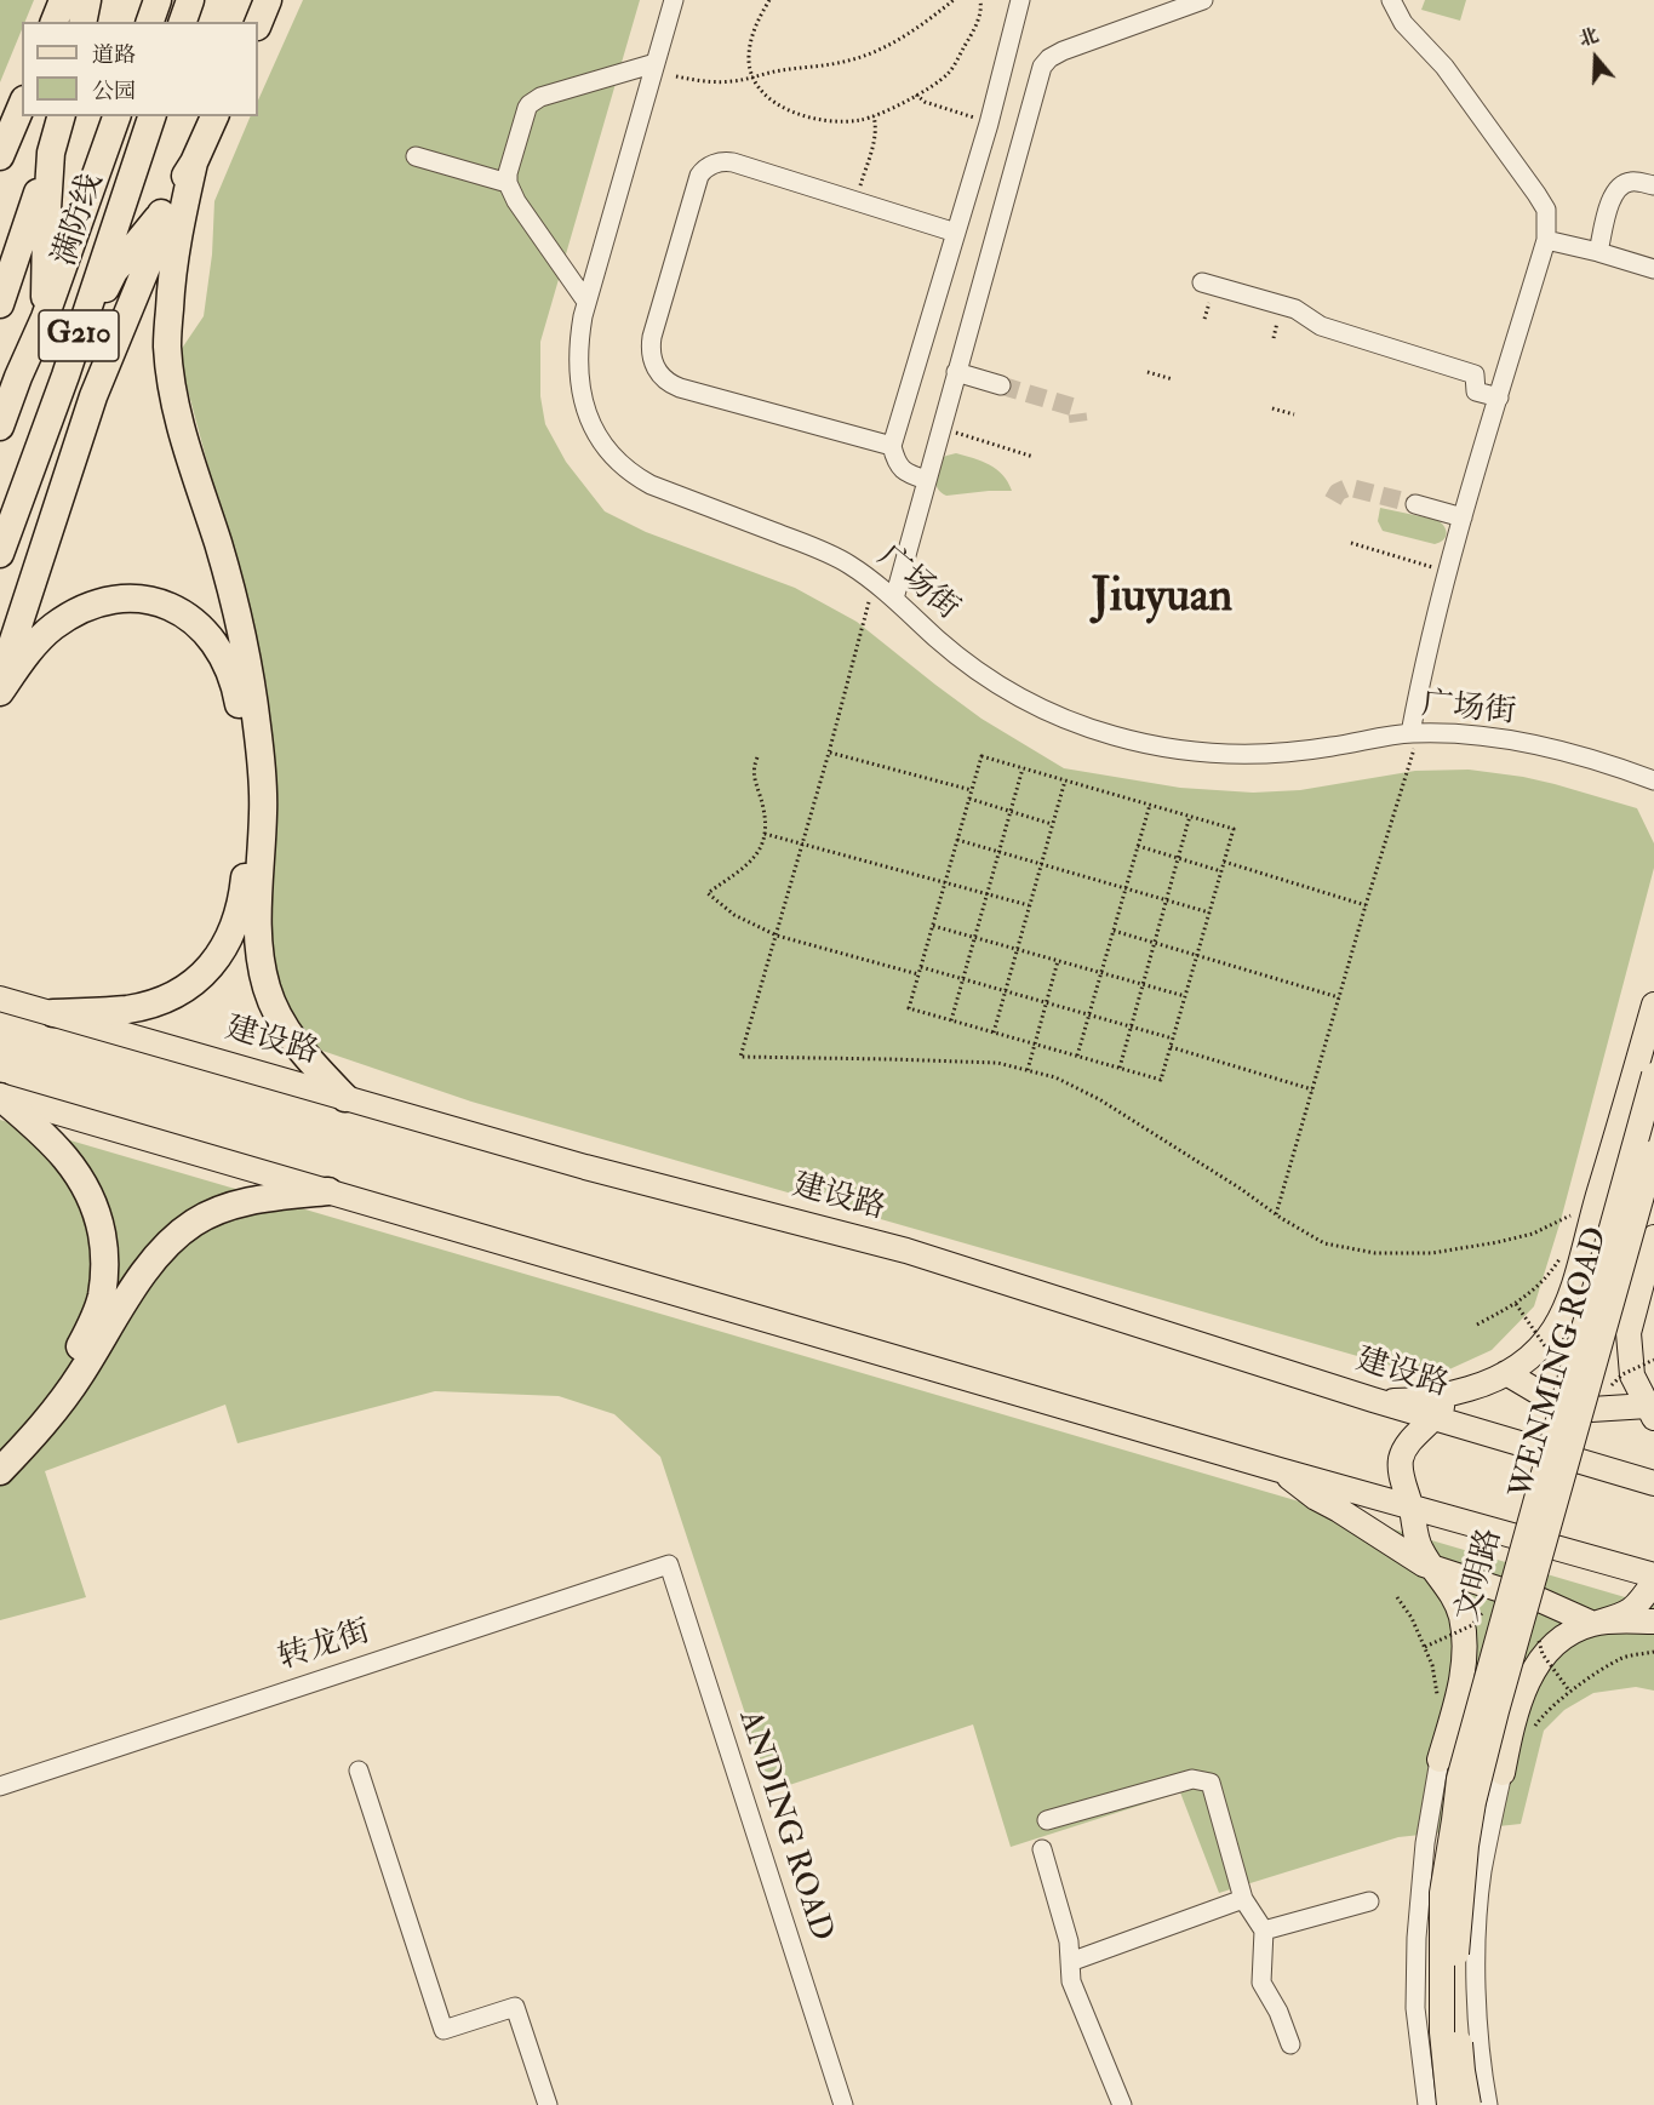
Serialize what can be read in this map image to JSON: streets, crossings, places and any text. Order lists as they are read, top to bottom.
{
  "streets": {
    "highway": ["满防线", "G210"],
    "main road": ["建设路", "WENMING ROAD", "文明路"],
    "street": ["广场街", "转龙街", "ANDING ROAD"]
  },
  "crossings": [
    ["转龙街", "ANDING ROAD"]
  ],
  "districts": ["Jiuyuan"],
  "legend": ["道路", "公园"],
  "north": "top"
}
